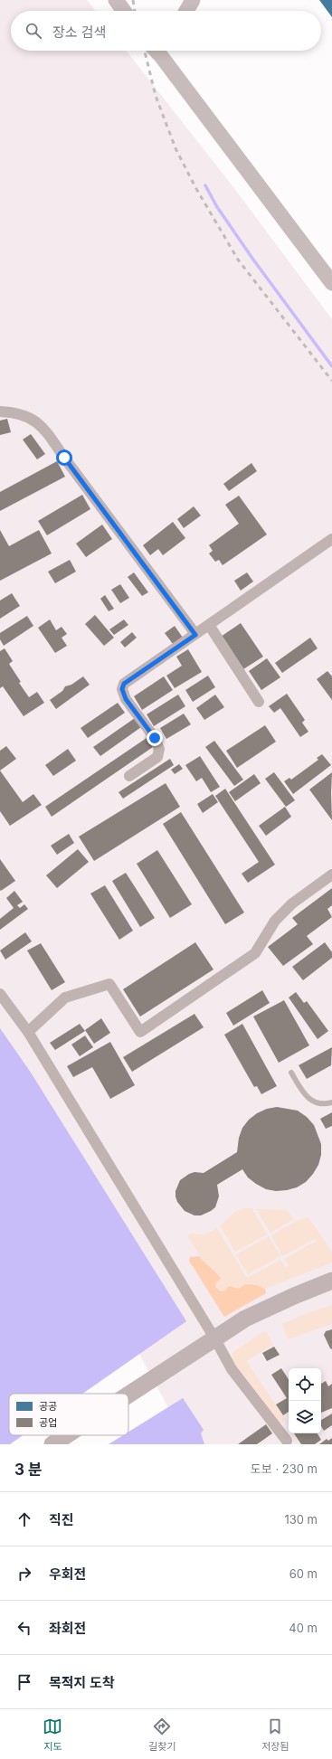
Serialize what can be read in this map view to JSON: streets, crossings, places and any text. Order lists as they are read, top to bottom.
{
  "legend": ["공공", "공업"],
  "page": {
    "search": "장소 검색",
    "heading": ["3 분", "도보 · 230 m"],
    "list": [
      ["직진", "130 m"],
      ["우회전", "60 m"],
      ["좌회전", "40 m"],
      "목적지 도착"
    ],
    "nav": ["지도", "길찾기", "저장됨"]
  }
}
